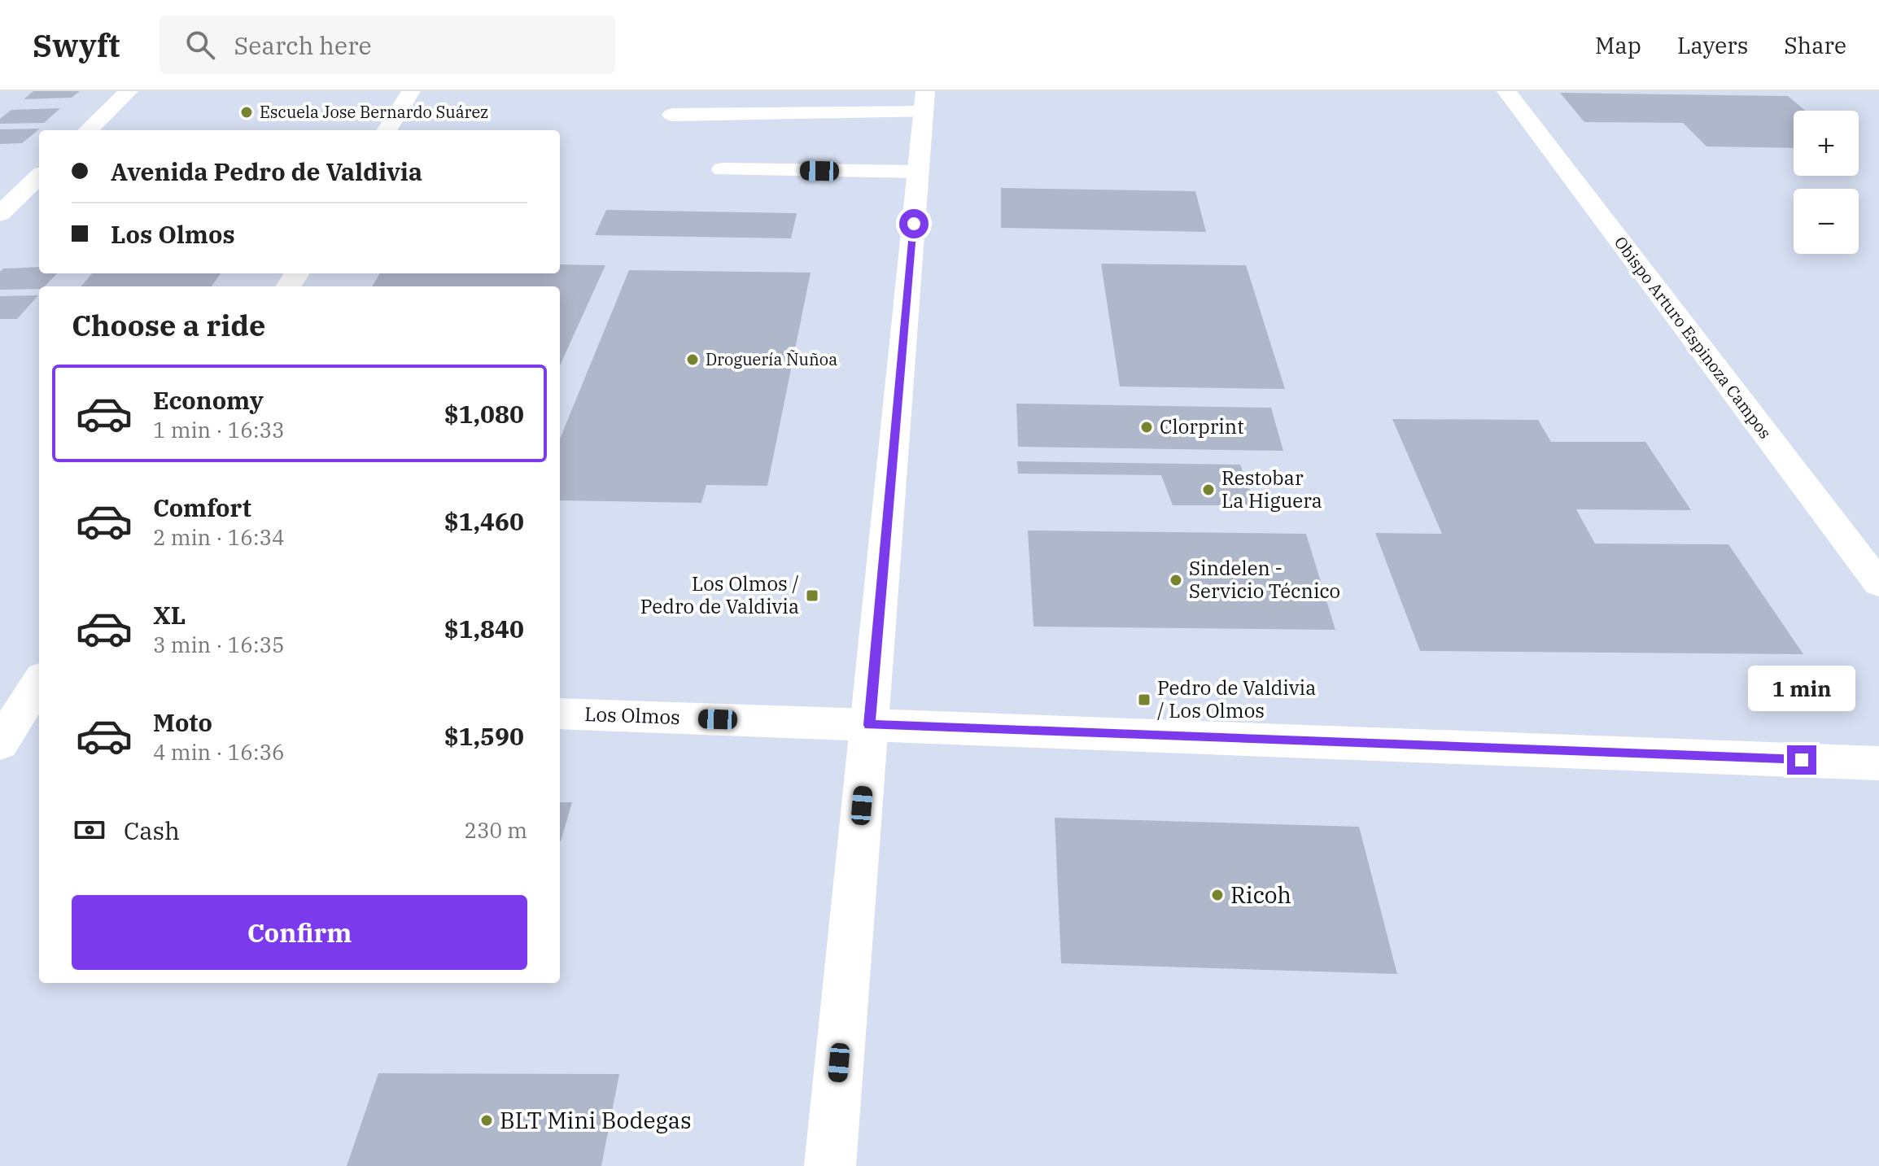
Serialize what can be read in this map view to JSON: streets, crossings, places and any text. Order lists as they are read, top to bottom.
{
  "streets": {
    "street": ["Obispo Arturo Espinoza Campos", "Los Olmos"]
  },
  "places": {
    "other": [
      "Escuela Jose Bernardo Suárez",
      "Droguería Ñuñoa",
      "Clorprint",
      "Restobar La Higuera",
      "Sindelen - Servicio Técnico",
      "Ricoh",
      "BLT Mini Bodegas"
    ],
    "transit": ["Los Olmos / Pedro de Valdivia", "Pedro de Valdivia / Los Olmos"]
  },
  "page": {
    "header": "Swyft",
    "search": "Search here",
    "nav": ["Map", "Layers", "Share"],
    "map_buttons": ["+", "−"],
    "banner": ["Avenida Pedro de Valdivia", "Los Olmos"],
    "heading": "Choose a ride",
    "list": [
      {
        "name": "Economy",
        "note": "1 min · 16:33",
        "value": "$1,080"
      },
      {
        "name": "Comfort",
        "note": "2 min · 16:34",
        "value": "$1,460"
      },
      {
        "name": "XL",
        "note": "3 min · 16:35",
        "value": "$1,840"
      },
      {
        "name": "Moto",
        "note": "4 min · 16:36",
        "value": "$1,590"
      }
    ],
    "bubble": "1 min",
    "pay": ["Cash", "230 m"],
    "buttons": "Confirm"
  }
}
